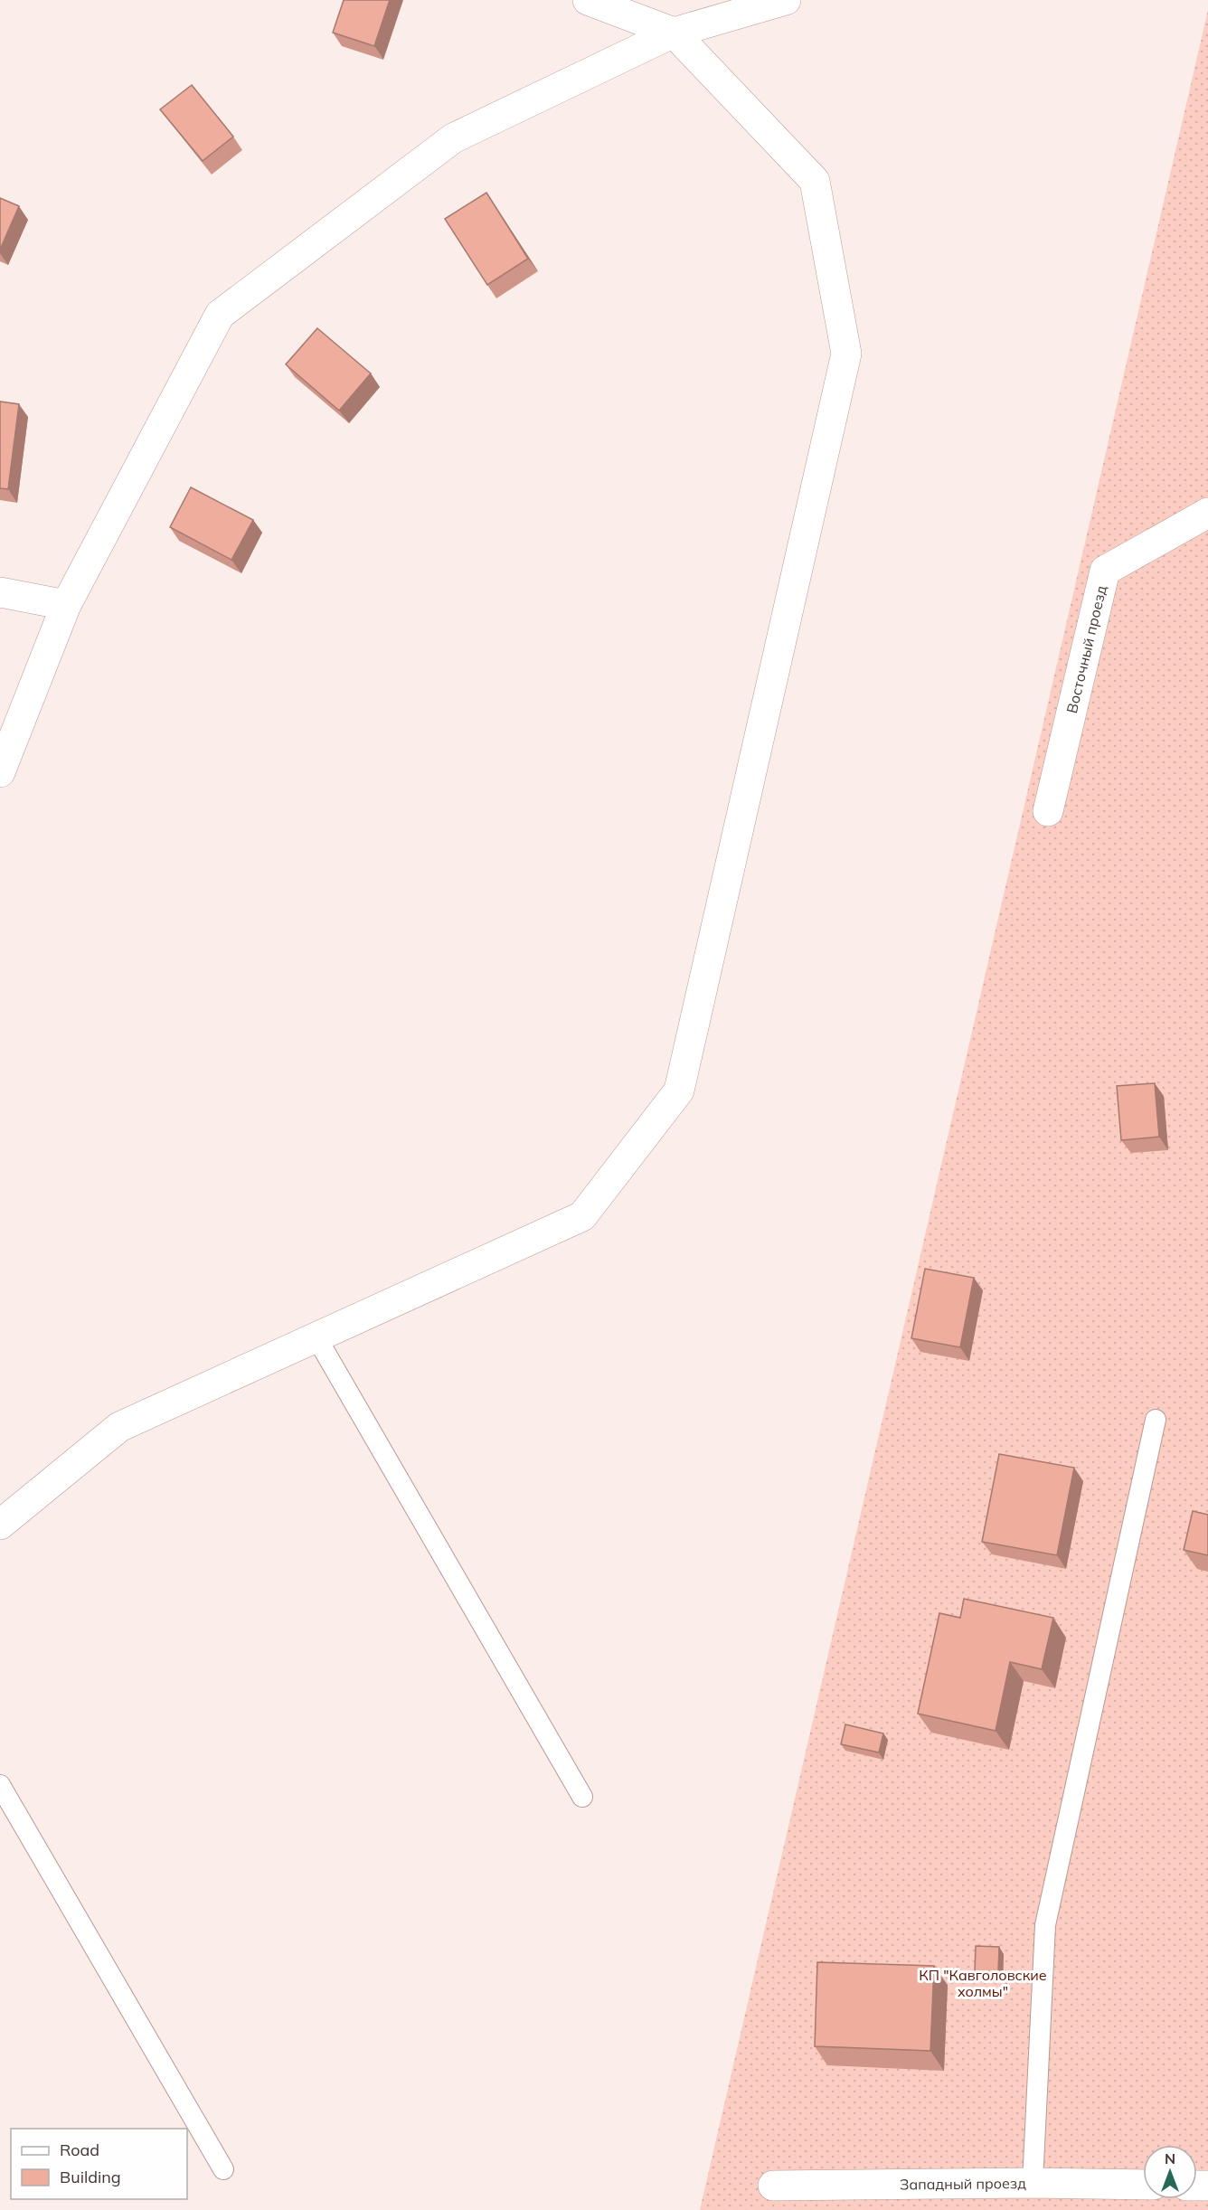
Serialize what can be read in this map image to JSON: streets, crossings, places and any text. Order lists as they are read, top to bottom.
{
  "streets": {
    "street": ["Восточный проезд", "Западный проезд"]
  },
  "parks": ["КП \"Кавголовские холмы\""],
  "legend": ["Road", "Building"],
  "north": "top"
}
